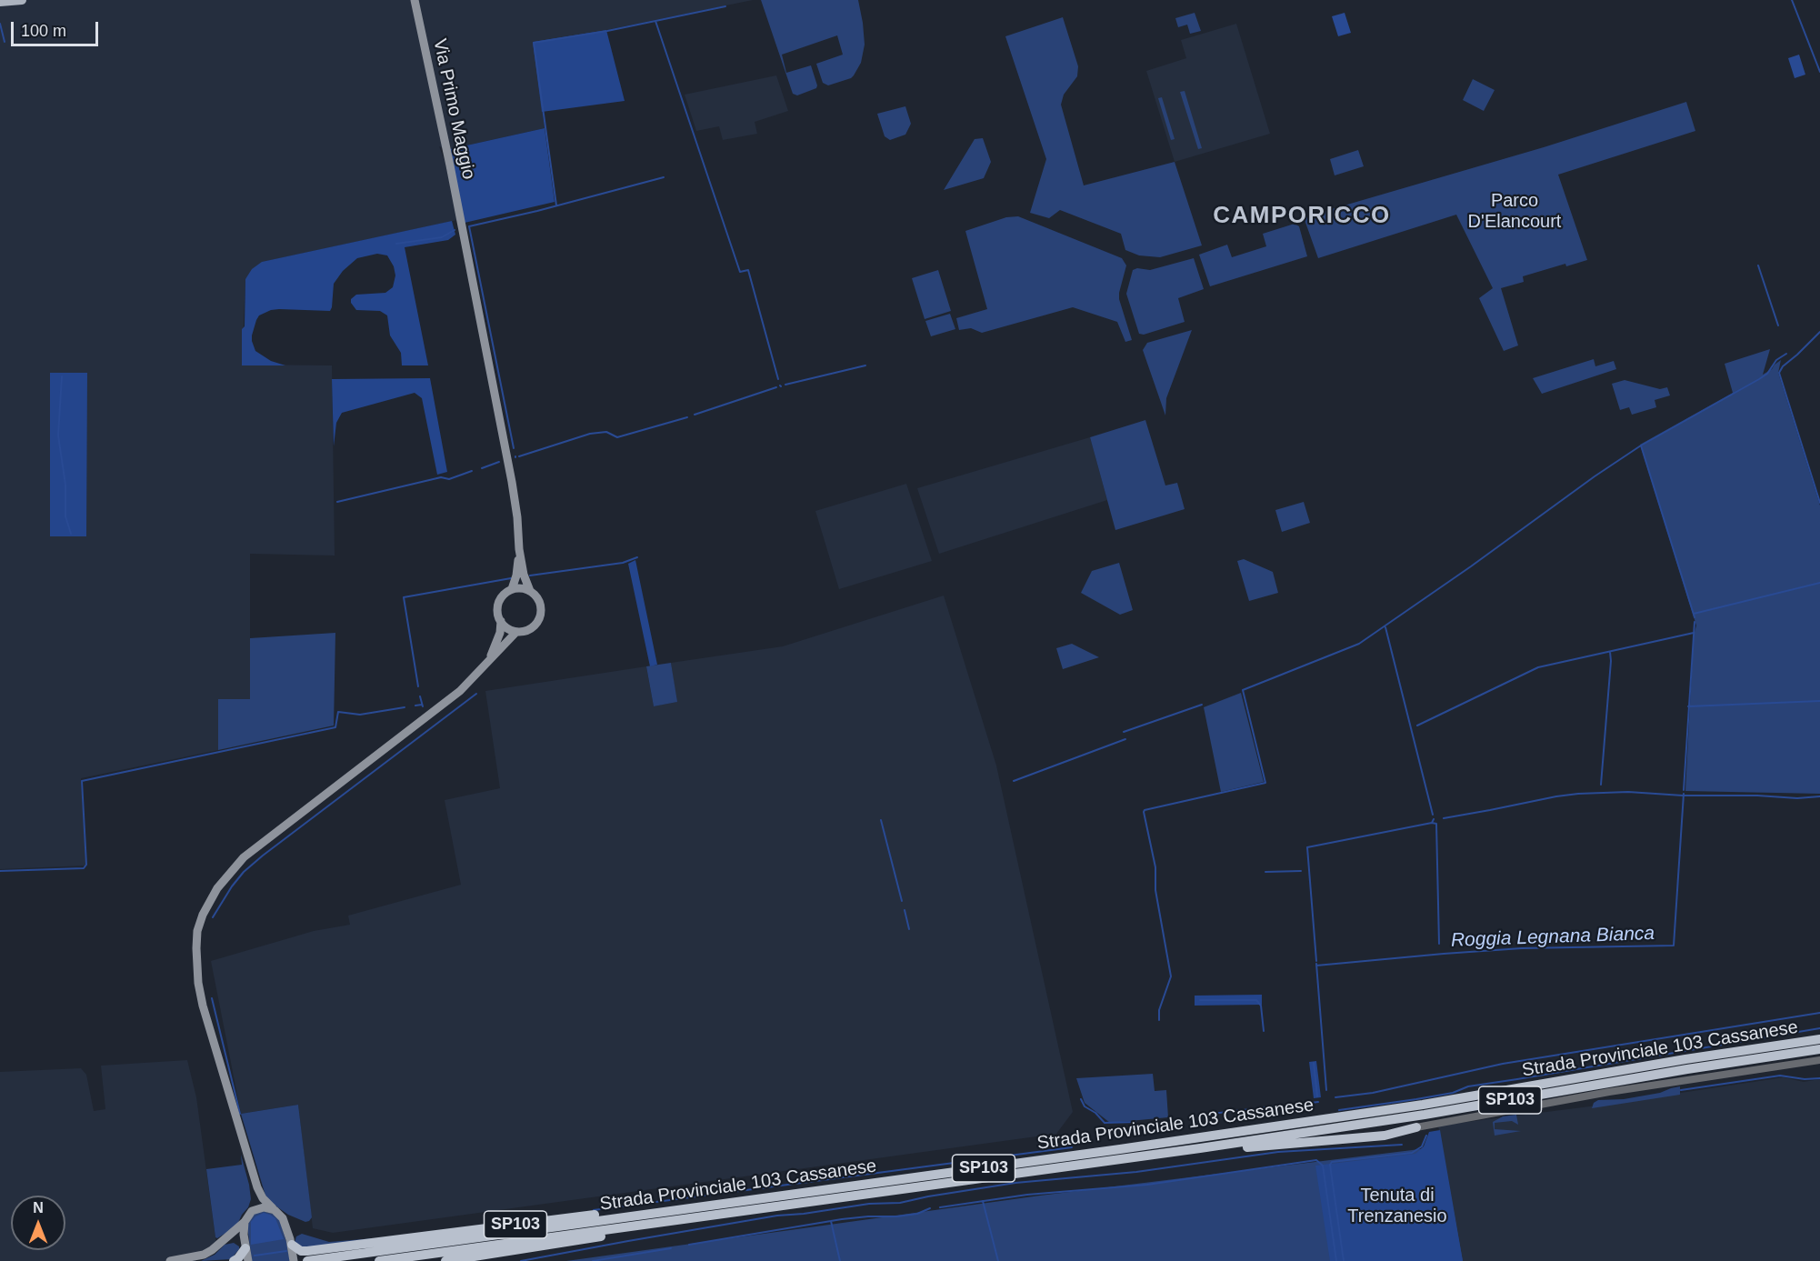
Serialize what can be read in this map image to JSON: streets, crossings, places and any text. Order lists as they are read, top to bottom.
{
  "streets": {
    "highway": ["Strada Provinciale 103 Cassanese", "SP103"],
    "main road": ["Via Primo Maggio"]
  },
  "crossings": [
    ["Strada Provinciale 103 Cassanese", "SP103"]
  ],
  "districts": ["CAMPORICCO"],
  "water": ["Roggia Legnana Bianca"],
  "parks": ["Parco D'Elancourt", "Tenuta di Trenzanesio"],
  "scale_bar": "100 m",
  "north": "top"
}
